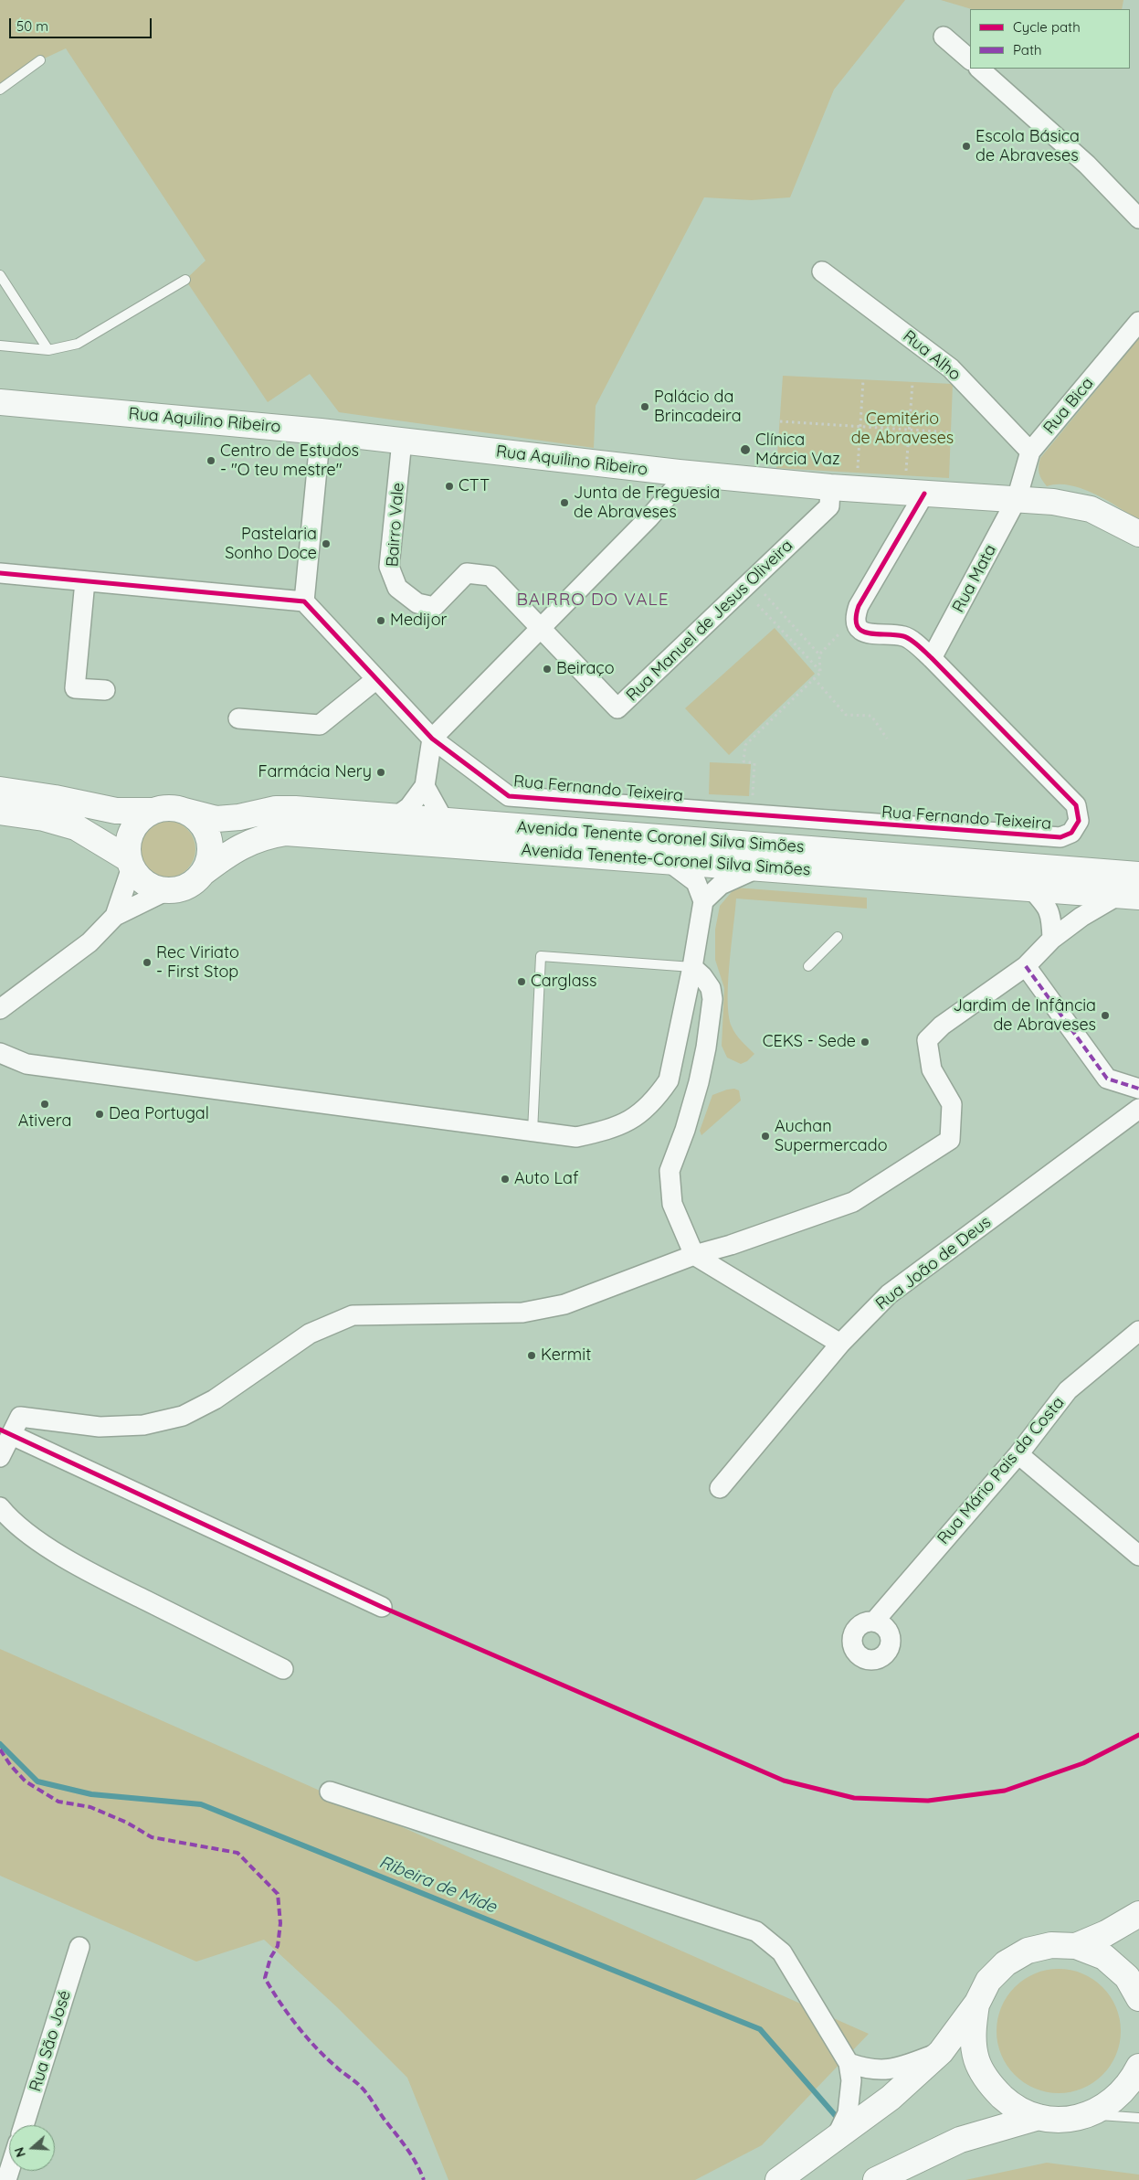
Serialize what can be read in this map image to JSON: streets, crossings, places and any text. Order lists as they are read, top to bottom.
{
  "streets": {
    "main road": ["Rua Aquilino Ribeiro", "Avenida Tenente Coronel Silva Simões", "Avenida Tenente-Coronel Silva Simões"],
    "street": [
      "Rua Alho",
      "Rua Bica",
      "Bairro Vale",
      "Rua Mata",
      "Rua Manuel de Jesus Oliveira",
      "Rua Fernando Teixeira",
      "Rua João de Deus",
      "Rua Mário Pais da Costa",
      "Rua São José"
    ]
  },
  "crossings": [
    ["Rua Alho", "Rua Bica"],
    ["Rua Bica", "Rua Aquilino Ribeiro"],
    ["Rua Bica", "Rua Mata"],
    ["Rua Aquilino Ribeiro", "Bairro Vale"],
    ["Rua Aquilino Ribeiro", "Rua Mata"],
    ["Rua Aquilino Ribeiro", "Rua Manuel de Jesus Oliveira"],
    ["Bairro Vale", "Rua Manuel de Jesus Oliveira"],
    ["Rua Mata", "Rua Fernando Teixeira"],
    ["Avenida Tenente Coronel Silva Simões", "Avenida Tenente-Coronel Silva Simões"]
  ],
  "districts": ["BAIRRO DO VALE"],
  "water": ["Ribeira de Mide"],
  "parks": ["Cemitério de Abraveses"],
  "places": [
    "Escola Básica de Abraveses",
    "Palácio da Brincadeira",
    "Clínica Márcia Vaz",
    "Centro de Estudos - \"O teu mestre\"",
    "CTT",
    "Junta de Freguesia de Abraveses",
    "Pastelaria Sonho Doce",
    "Medijor",
    "Beiraço",
    "Farmácia Nery",
    "Rec Viriato - First Stop",
    "Carglass",
    "Jardim de Infância de Abraveses",
    "CEKS - Sede",
    "Ativera",
    "Dea Portugal",
    "Auchan Supermercado",
    "Auto Laf",
    "Kermit"
  ],
  "legend": ["Cycle path", "Path"],
  "scale_bar": "50 m",
  "north": "left"
}
